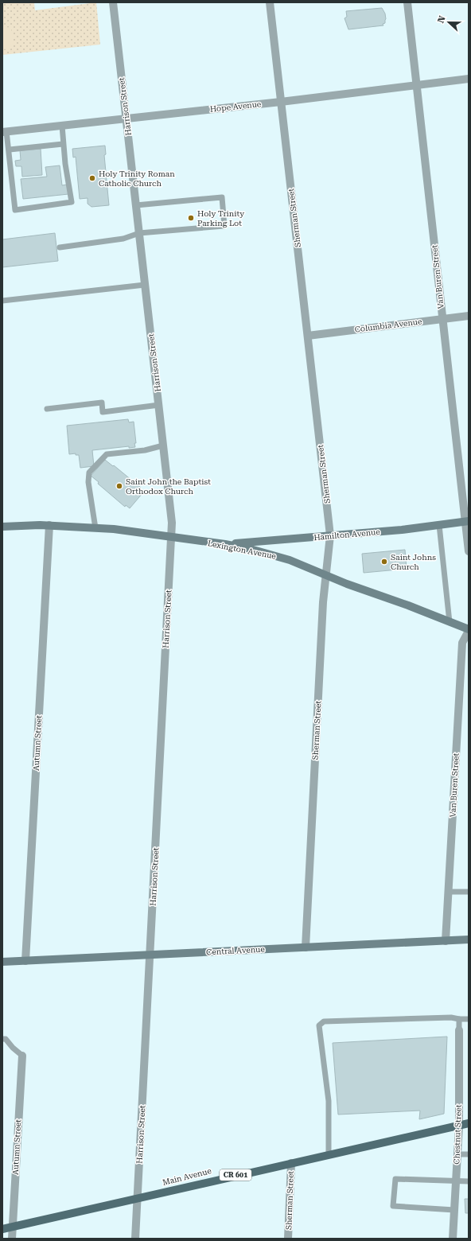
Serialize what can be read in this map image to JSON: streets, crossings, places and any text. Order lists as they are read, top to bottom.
{
  "streets": {
    "main road": [
      "Hamilton Avenue",
      "Lexington Avenue",
      "Central Avenue",
      "CR 601",
      "Main Avenue"
    ],
    "street": [
      "Harrison Street",
      "Hope Avenue",
      "Sherman Street",
      "Van Buren Street",
      "Columbia Avenue",
      "Autumn Street",
      "Chestnut Street"
    ]
  },
  "crossings": [
    ["Harrison Street", "Hope Avenue"],
    ["Harrison Street", "Lexington Avenue"],
    ["Harrison Street", "Central Avenue"],
    ["Harrison Street", "Main Avenue"],
    ["Hope Avenue", "Sherman Street"],
    ["Hope Avenue", "Van Buren Street"],
    ["Sherman Street", "Columbia Avenue"],
    ["Sherman Street", "Hamilton Avenue"],
    ["Sherman Street", "Lexington Avenue"],
    ["Sherman Street", "Central Avenue"],
    ["Sherman Street", "Main Avenue"],
    ["Van Buren Street", "Columbia Avenue"],
    ["Van Buren Street", "Hamilton Avenue"],
    ["Van Buren Street", "Lexington Avenue"],
    ["Van Buren Street", "Central Avenue"],
    ["Hamilton Avenue", "Lexington Avenue"],
    ["Lexington Avenue", "Autumn Street"],
    ["Autumn Street", "Central Avenue"],
    ["Autumn Street", "Main Avenue"],
    ["Chestnut Street", "Main Avenue"]
  ],
  "places": [
    "Holy Trinity Roman Catholic Church",
    "Holy Trinity Parking Lot",
    "Saint John the Baptist Orthodox Church",
    "Saint Johns Church"
  ],
  "north": "left"
}
